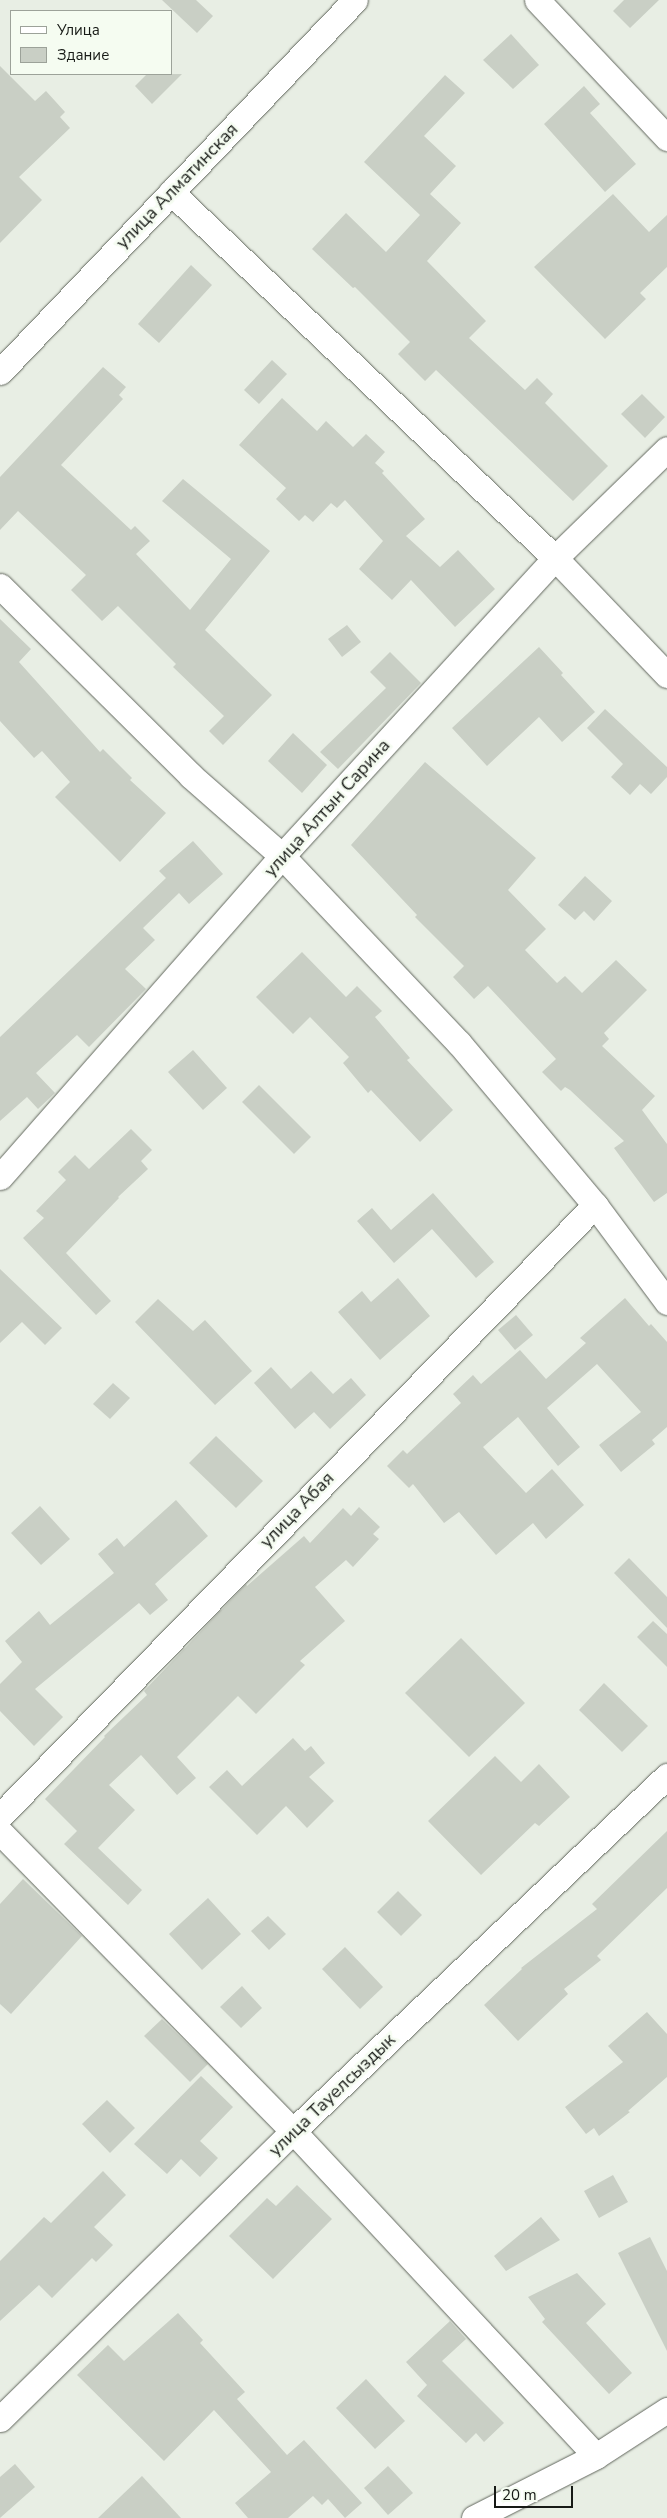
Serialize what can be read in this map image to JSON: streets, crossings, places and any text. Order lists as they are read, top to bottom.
{
  "streets": {
    "street": [
      "улица Алматинская",
      "улица Алтын Сарина",
      "улица Абая",
      "улица Тауелсыздык"
    ]
  },
  "legend": ["Улица", "Здание"],
  "scale_bar": "20 m"
}
